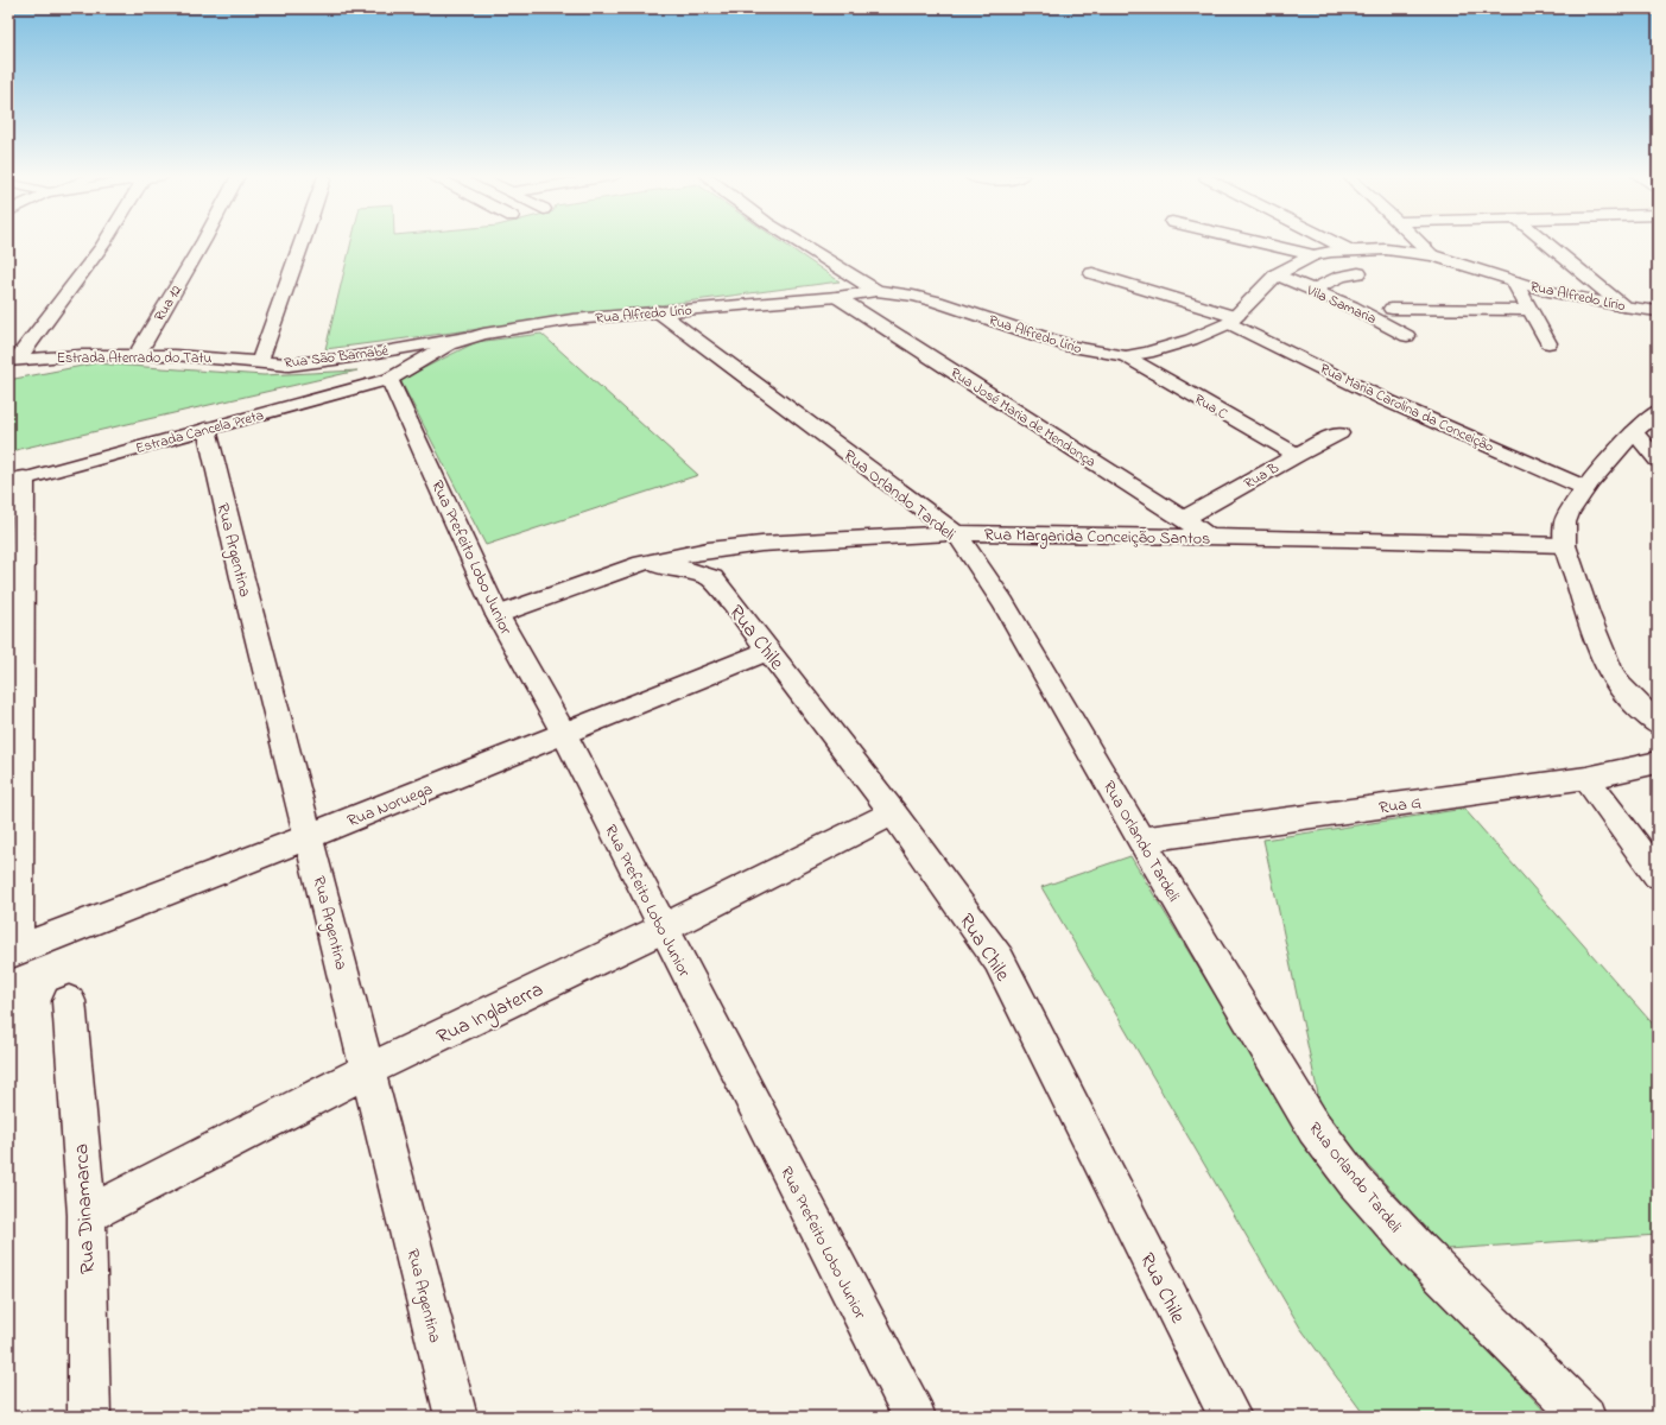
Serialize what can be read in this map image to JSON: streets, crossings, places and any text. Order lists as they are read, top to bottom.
{
  "streets": {
    "street": [
      "Rua Alfredo Lírio",
      "Rua 12",
      "Vila Samaria",
      "Rua São Barnabé",
      "Estrada Aterrado do Tatu",
      "Rua C",
      "Rua Maria Carolina da Conceição",
      "Rua José Maria de Mendonça",
      "Estrada Cancela Preta",
      "Rua B",
      "Rua Orlando Tardeli",
      "Rua Margarida Conceição Santos",
      "Rua Argentina",
      "Rua Prefeito Lobo Junior",
      "Rua Chile",
      "Rua Noruega",
      "Rua G",
      "Rua Inglaterra",
      "Rua Dinamarca"
    ]
  },
  "crossings": [
    ["Rua Alfredo Lírio", "Vila Samaria"],
    ["Rua Alfredo Lírio", "Rua São Barnabé"],
    ["Rua Alfredo Lírio", "Rua C"],
    ["Rua Alfredo Lírio", "Rua Maria Carolina da Conceição"],
    ["Rua Alfredo Lírio", "Rua José Maria de Mendonça"],
    ["Rua Alfredo Lírio", "Estrada Cancela Preta"],
    ["Rua Alfredo Lírio", "Rua Orlando Tardeli"],
    ["Rua Alfredo Lírio", "Rua Prefeito Lobo Junior"],
    ["Rua 12", "Estrada Aterrado do Tatu"],
    ["Rua São Barnabé", "Estrada Aterrado do Tatu"],
    ["Rua C", "Rua B"],
    ["Rua José Maria de Mendonça", "Rua B"],
    ["Rua José Maria de Mendonça", "Rua Margarida Conceição Santos"],
    ["Estrada Cancela Preta", "Rua Argentina"],
    ["Estrada Cancela Preta", "Rua Prefeito Lobo Junior"],
    ["Rua Orlando Tardeli", "Rua Margarida Conceição Santos"],
    ["Rua Orlando Tardeli", "Rua G"],
    ["Rua Margarida Conceição Santos", "Rua Prefeito Lobo Junior"],
    ["Rua Margarida Conceição Santos", "Rua Chile"],
    ["Rua Argentina", "Rua Noruega"],
    ["Rua Argentina", "Rua Inglaterra"],
    ["Rua Prefeito Lobo Junior", "Rua Noruega"],
    ["Rua Prefeito Lobo Junior", "Rua Inglaterra"],
    ["Rua Chile", "Rua Noruega"],
    ["Rua Chile", "Rua Inglaterra"],
    ["Rua Inglaterra", "Rua Dinamarca"]
  ]
}
